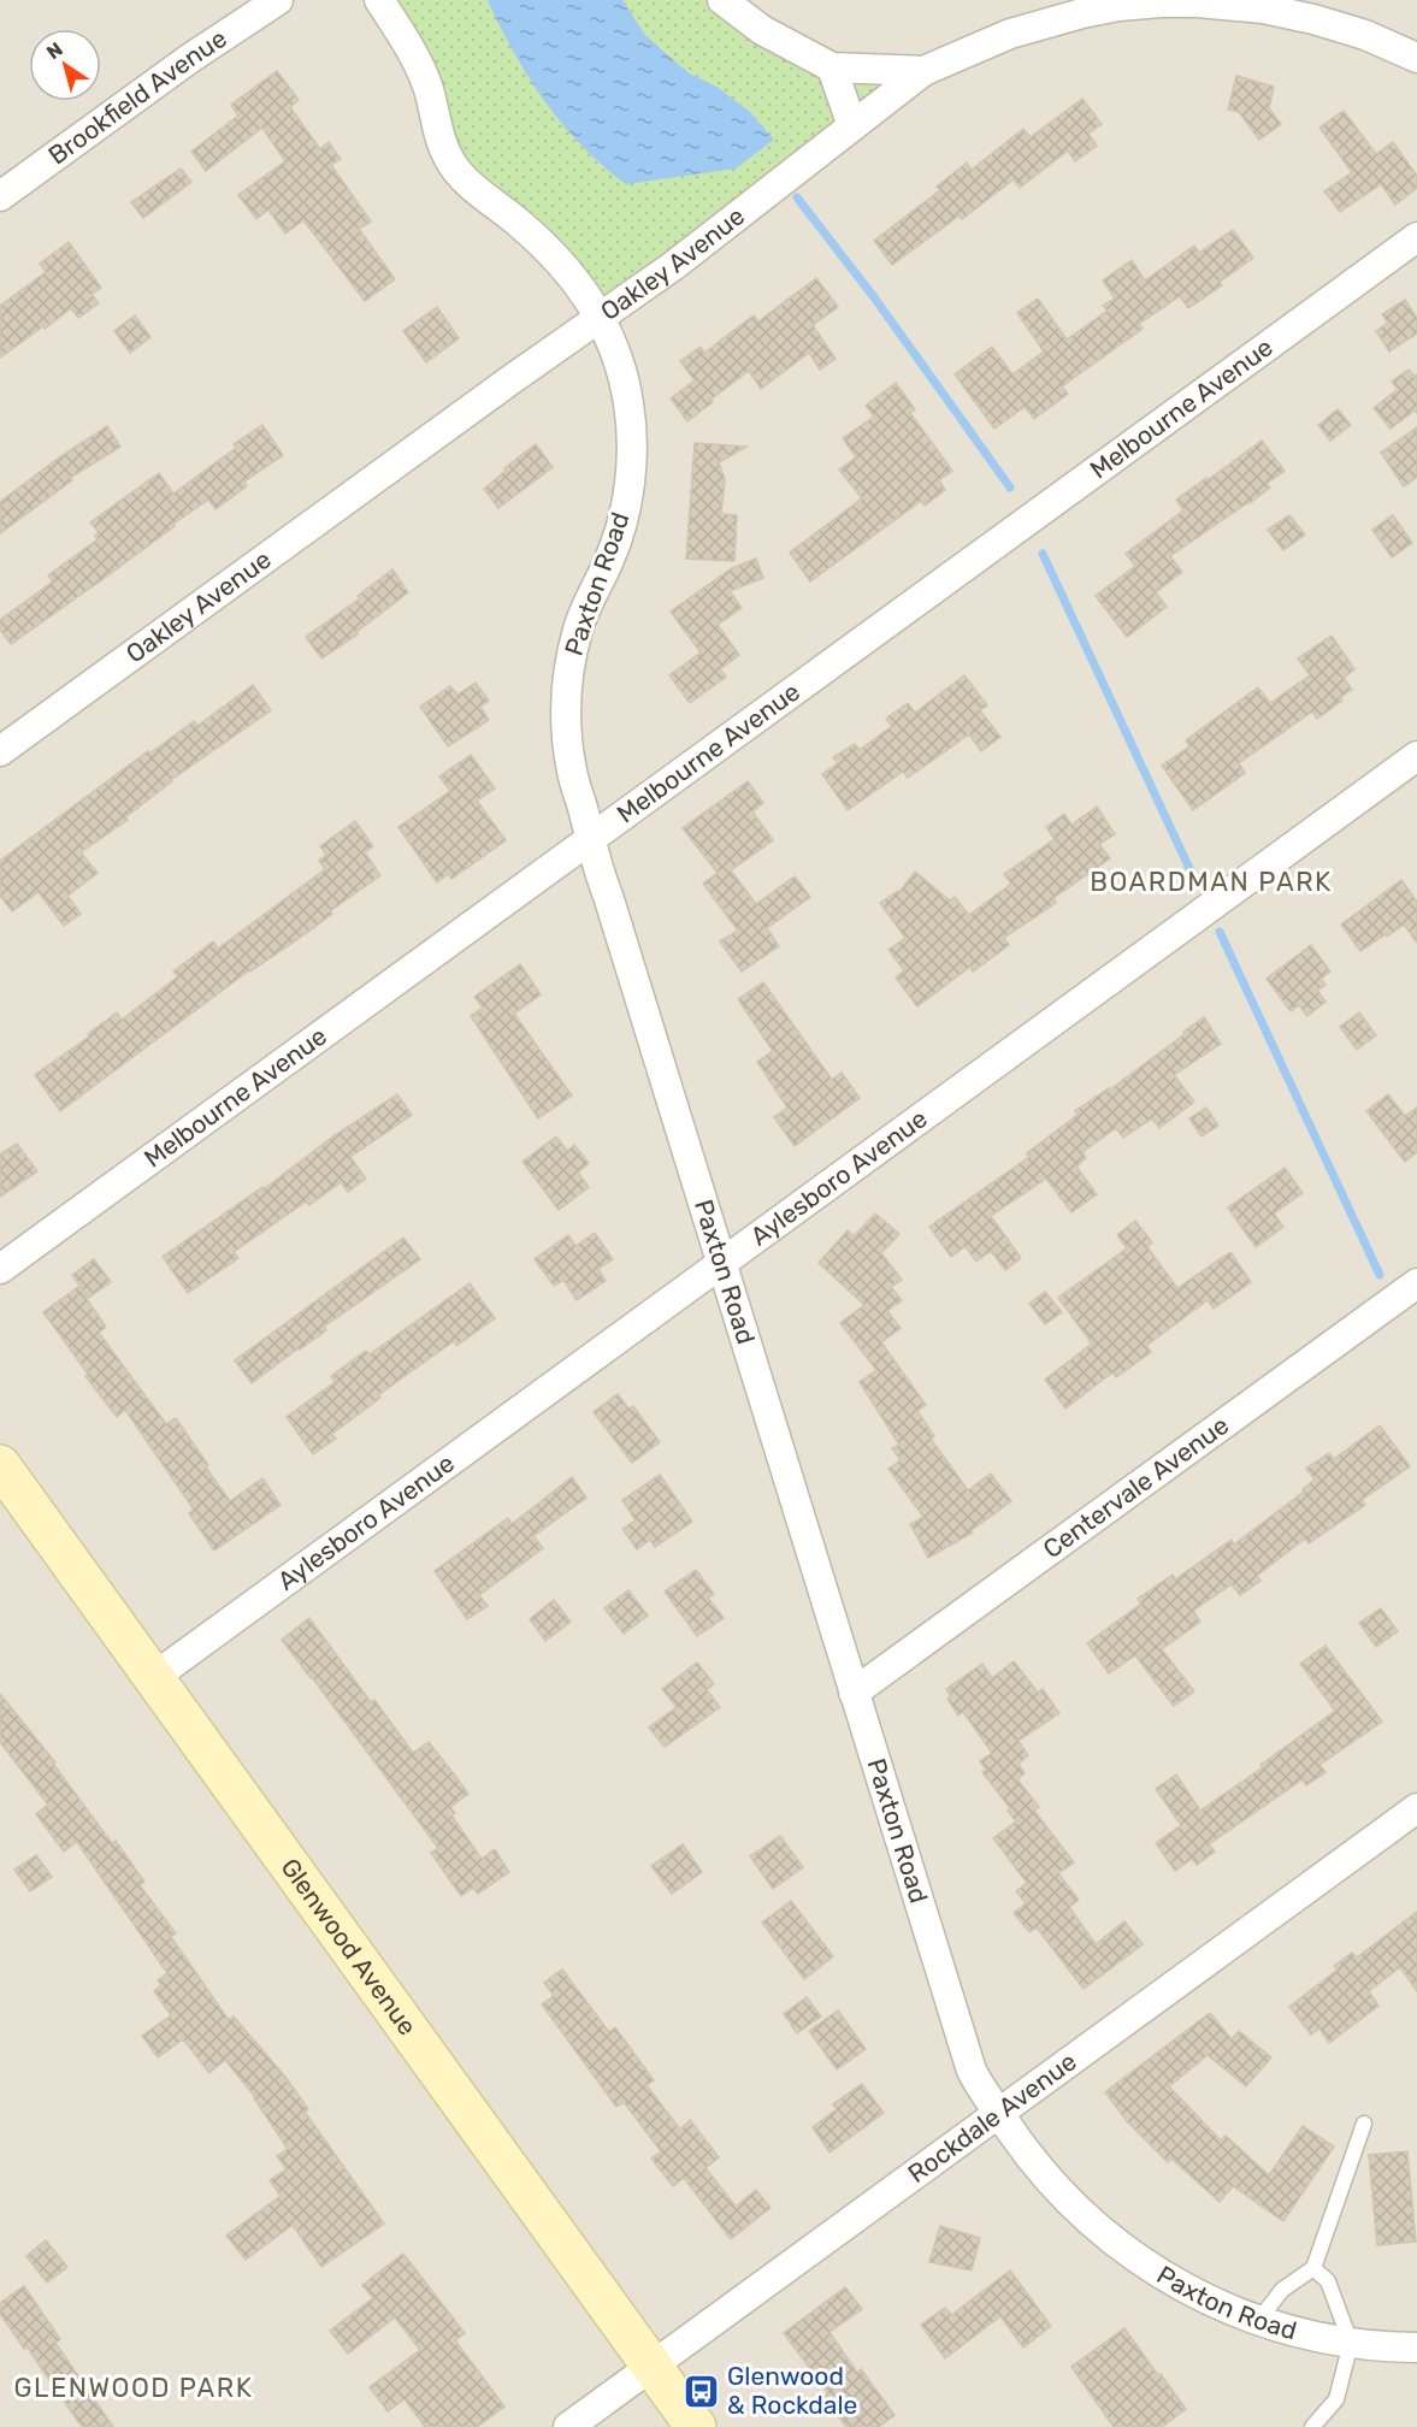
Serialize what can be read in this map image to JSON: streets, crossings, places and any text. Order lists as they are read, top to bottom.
{
  "streets": {
    "street": [
      "Brookfield Avenue",
      "Oakley Avenue",
      "Melbourne Avenue",
      "Paxton Road",
      "Aylesboro Avenue",
      "Centervale Avenue",
      "Glenwood Avenue",
      "Rockdale Avenue"
    ]
  },
  "crossings": [
    ["Oakley Avenue", "Paxton Road"],
    ["Melbourne Avenue", "Paxton Road"],
    ["Paxton Road", "Aylesboro Avenue"],
    ["Paxton Road", "Centervale Avenue"],
    ["Paxton Road", "Rockdale Avenue"],
    ["Aylesboro Avenue", "Glenwood Avenue"],
    ["Glenwood Avenue", "Rockdale Avenue"]
  ],
  "districts": ["BOARDMAN PARK", "GLENWOOD PARK"],
  "places": {
    "bus stop": ["Glenwood & Rockdale"]
  },
  "north": "top left"
}
